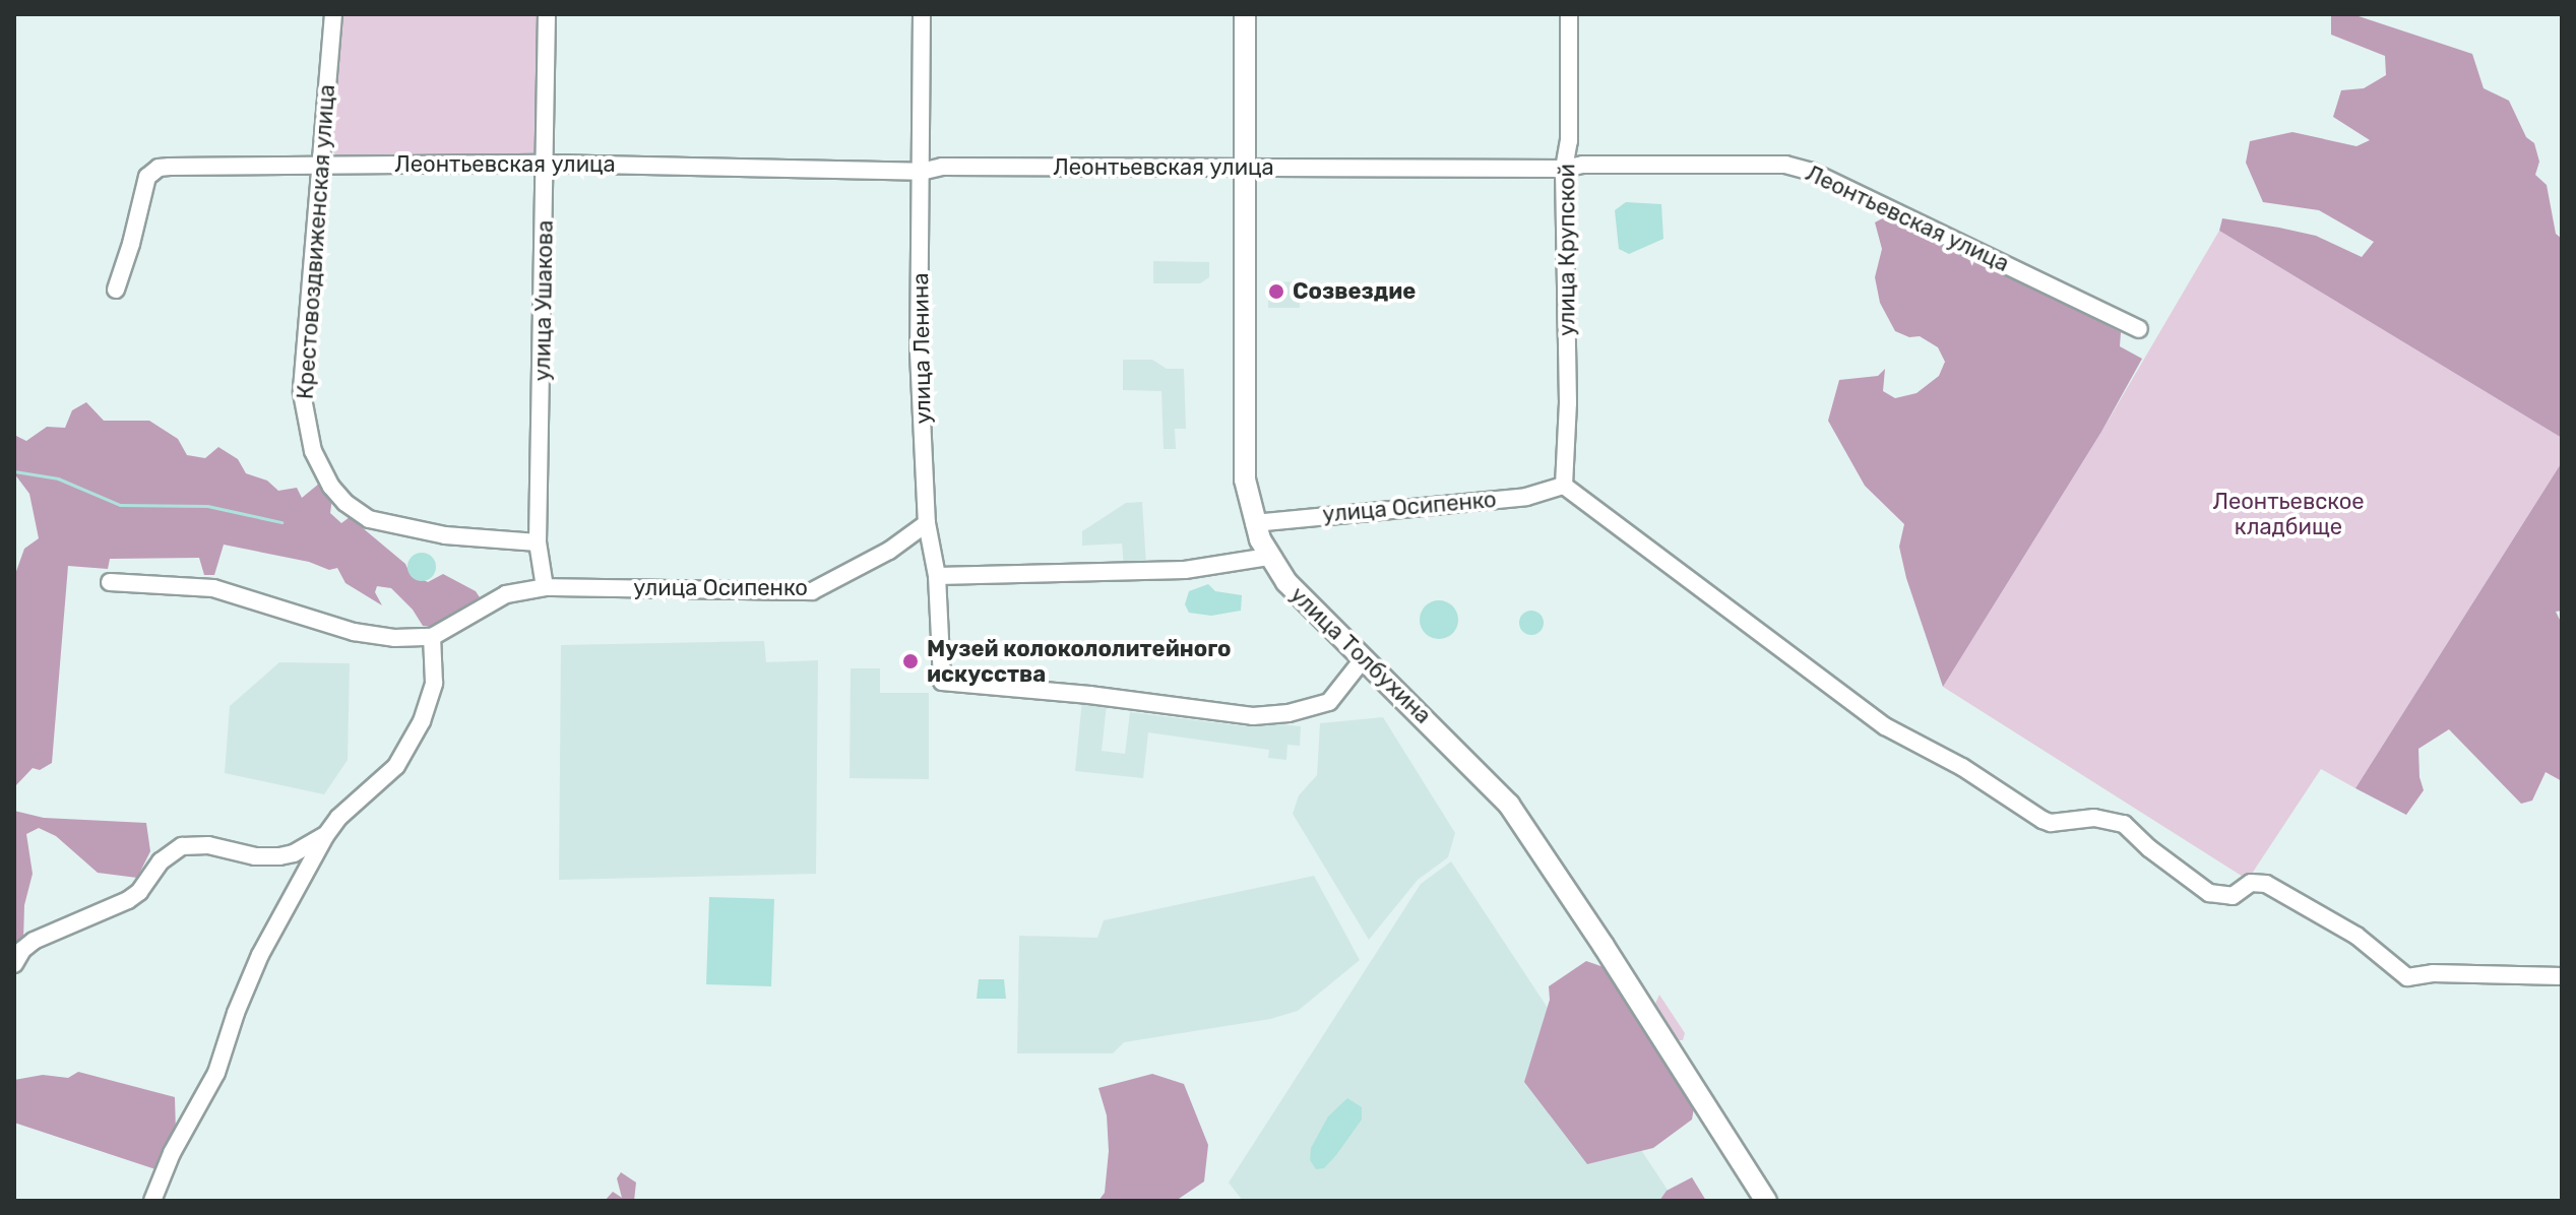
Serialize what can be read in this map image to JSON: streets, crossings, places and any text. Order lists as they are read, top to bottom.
{
  "streets": {
    "main road": ["улица Толбухина"],
    "street": [
      "Леонтьевская улица",
      "Крестовоздвиженская улица",
      "улица Крупской",
      "улица Ушакова",
      "улица Ленина",
      "улица Осипенко"
    ]
  },
  "crossings": [
    ["Леонтьевская улица", "Крестовоздвиженская улица"],
    ["Леонтьевская улица", "улица Крупской"],
    ["Леонтьевская улица", "улица Ушакова"],
    ["Леонтьевская улица", "улица Ленина"],
    ["Леонтьевская улица", "улица Толбухина"],
    ["Крестовоздвиженская улица", "улица Ушакова"],
    ["улица Крупской", "улица Осипенко"],
    ["улица Ушакова", "улица Осипенко"],
    ["улица Ленина", "улица Осипенко"],
    ["улица Ленина", "улица Толбухина"],
    ["улица Осипенко", "улица Толбухина"]
  ],
  "parks": ["Леонтьевское кладбище"],
  "places": ["Созвездие", "Музей колокололитейного искусства"]
}
